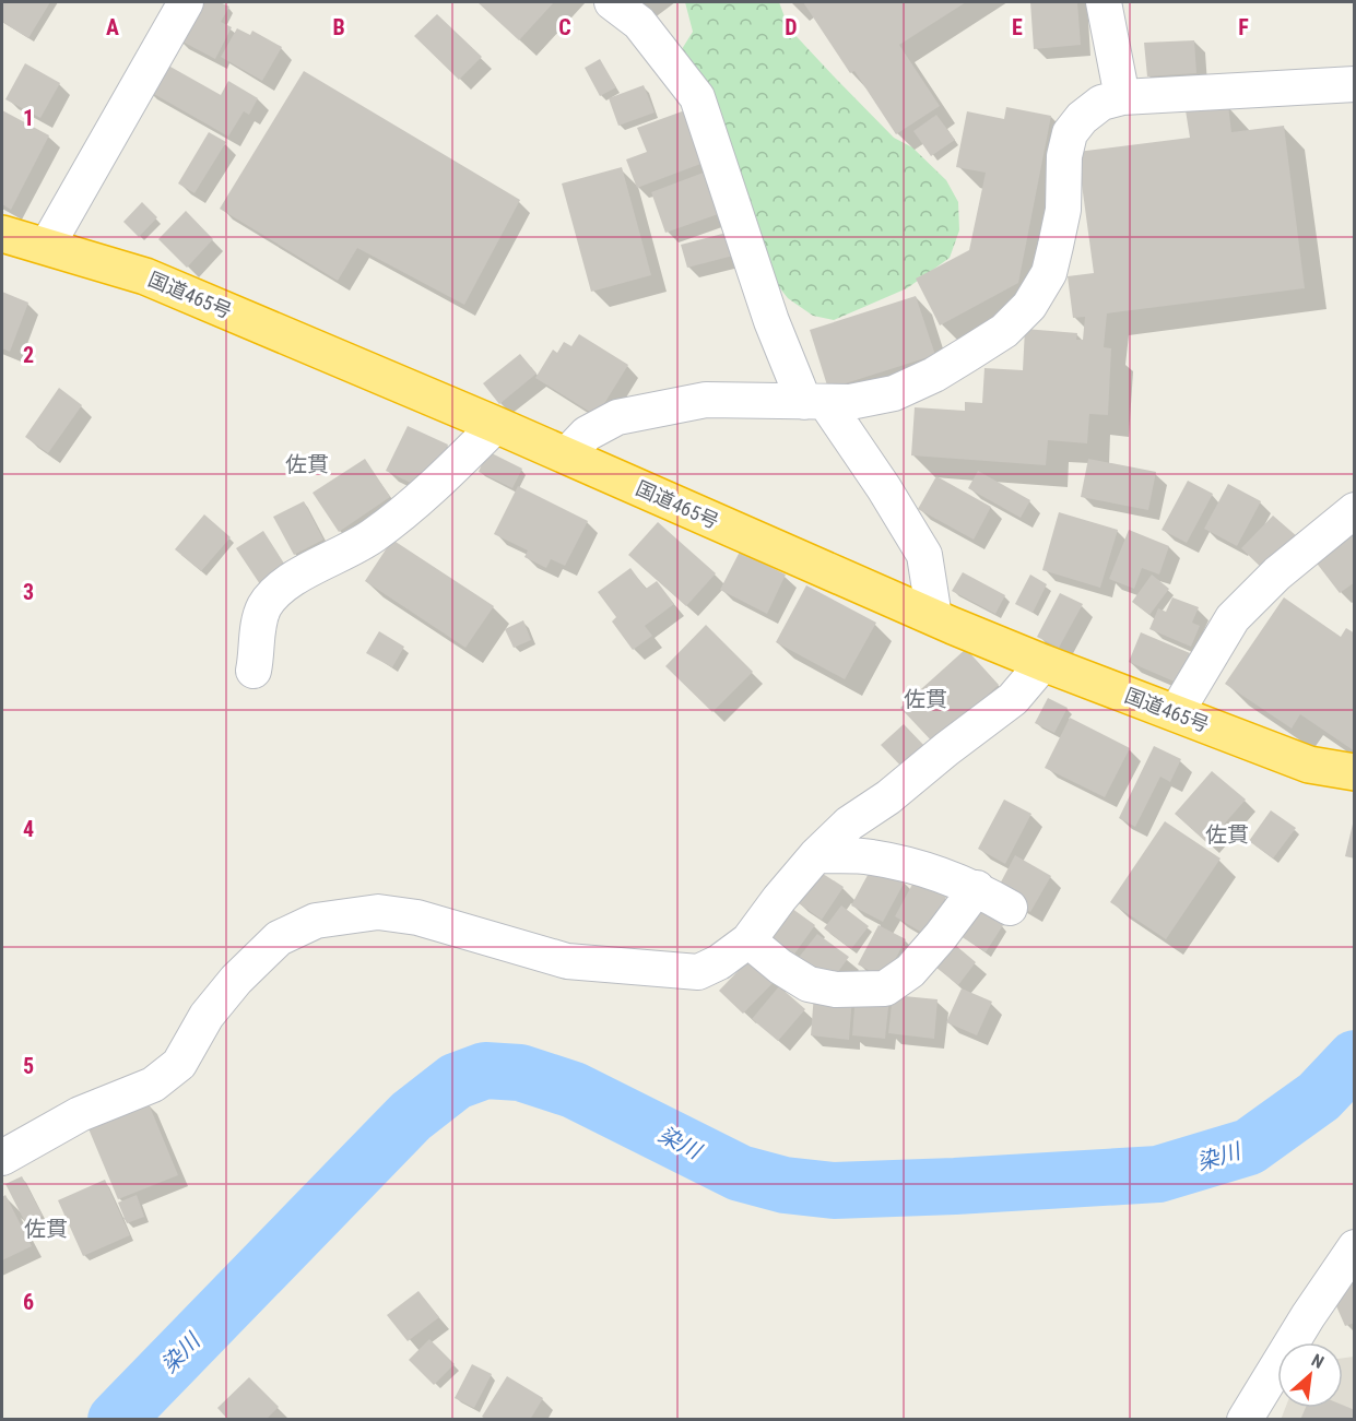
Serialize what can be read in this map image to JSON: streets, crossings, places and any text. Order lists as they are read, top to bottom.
{
  "streets": {
    "highway": ["国道465号"]
  },
  "districts": [
    "佐貫",
    "佐貫",
    "佐貫",
    "佐貫"
  ],
  "water": ["染川"],
  "north": "top right",
  "grid": {
    "columns": [
      "A",
      "B",
      "C",
      "D",
      "E",
      "F"
    ],
    "rows": [
      "1",
      "2",
      "3",
      "4",
      "5",
      "6"
    ]
  }
}
